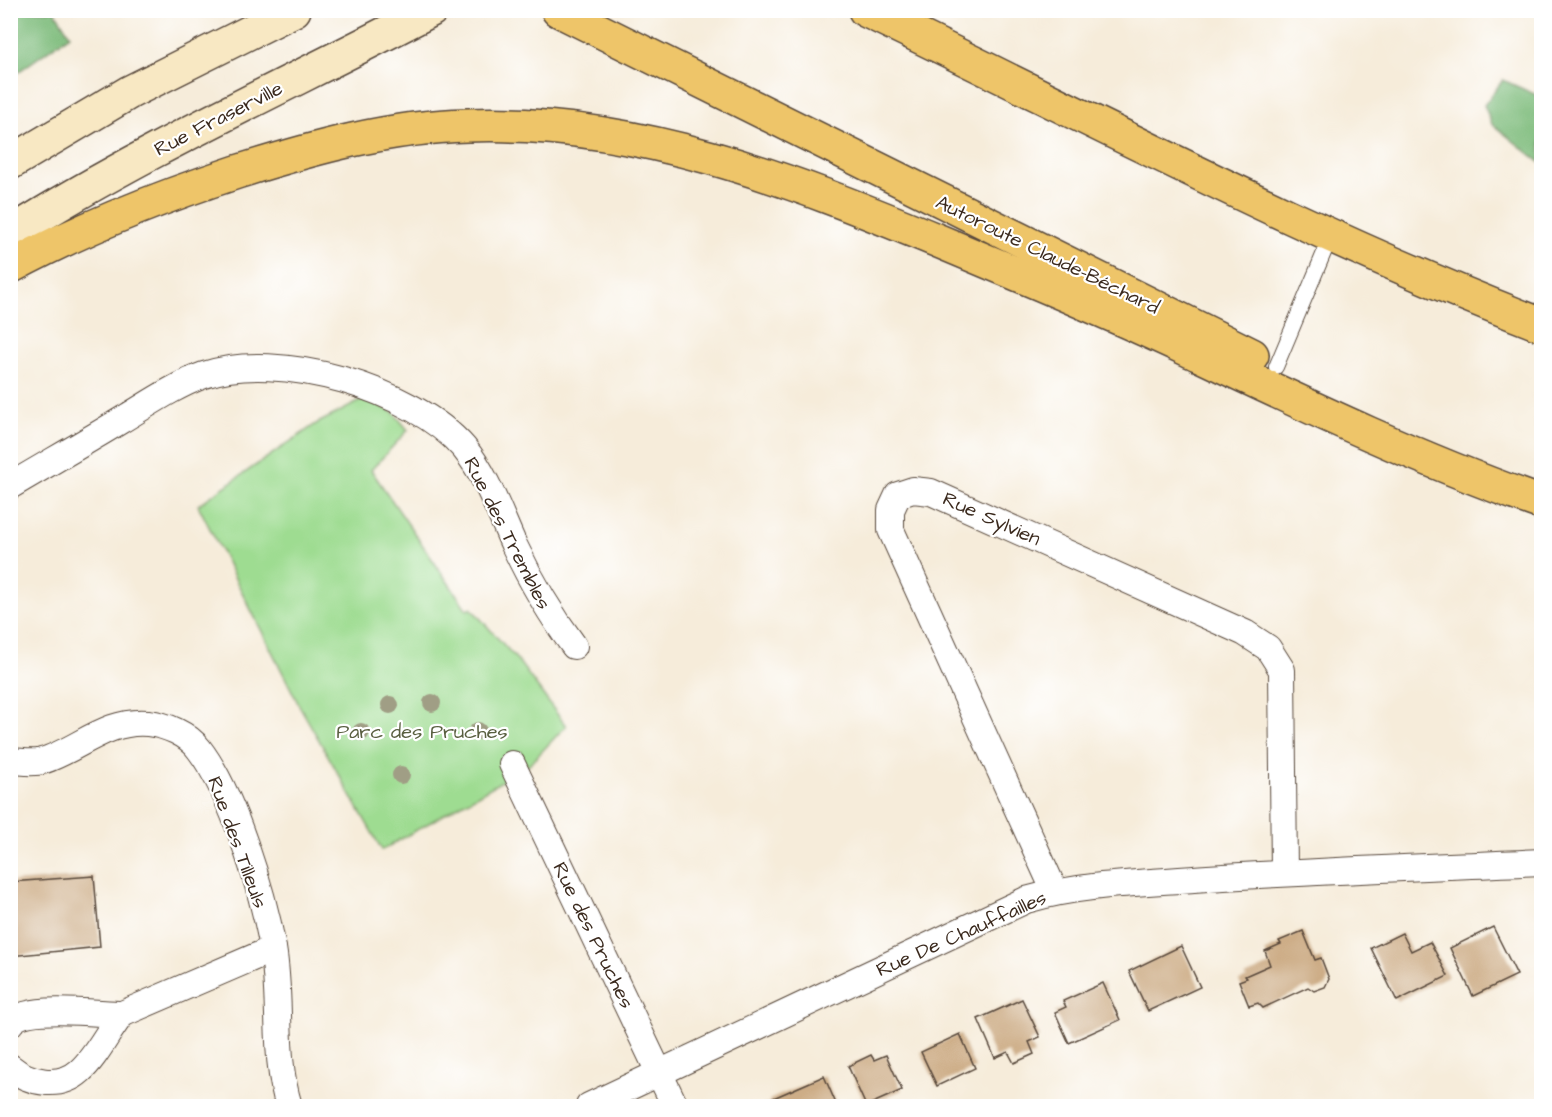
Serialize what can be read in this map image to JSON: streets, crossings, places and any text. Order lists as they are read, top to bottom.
{
  "streets": {
    "highway": ["Autoroute Claude-Béchard"],
    "main road": ["Rue Fraserville"],
    "street": [
      "Rue Sylvien",
      "Rue des Trembles",
      "Rue des Tilleuls",
      "Rue De Chauffailles",
      "Rue des Pruches"
    ]
  },
  "crossings": [
    ["Rue Sylvien", "Rue De Chauffailles"],
    ["Rue De Chauffailles", "Rue des Pruches"]
  ],
  "parks": ["Parc des Pruches"]
}
